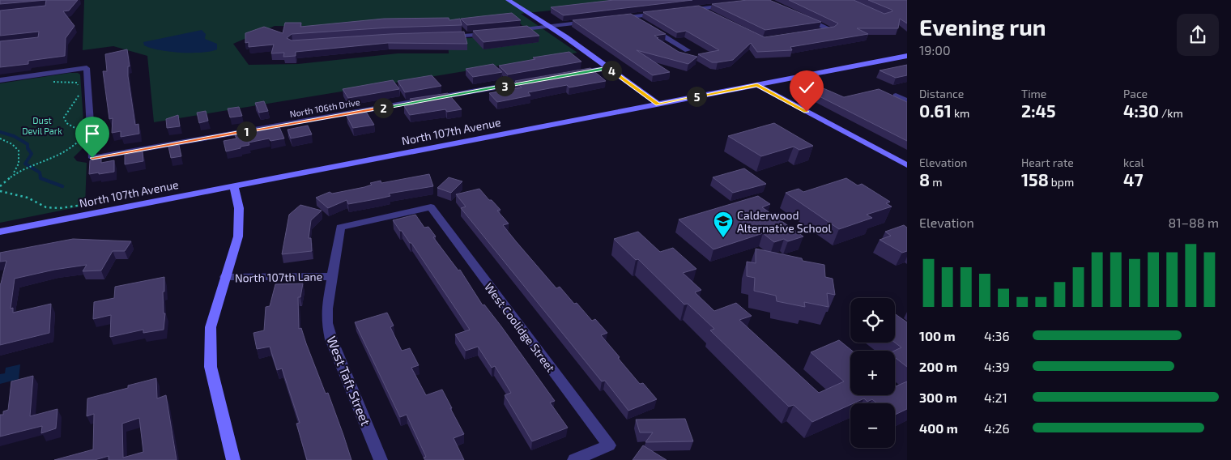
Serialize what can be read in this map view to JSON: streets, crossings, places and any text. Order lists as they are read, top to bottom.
{
  "streets": {
    "main road": ["North 107th Avenue"],
    "street": [
      "North 106th Drive",
      "North 107th Lane",
      "West Coolidge Street",
      "West Taft Street"
    ]
  },
  "crossings": [
    ["North 107th Lane", "West Taft Street"],
    ["West Coolidge Street", "West Taft Street"]
  ],
  "parks": ["Dust Devil Park"],
  "places": {
    "school or university": ["Calderwood Alternative School"]
  },
  "page": {
    "heading": ["Evening run", "19:00"],
    "pins": [
      "4",
      "3",
      "5",
      "2",
      "1"
    ],
    "stats": [
      ["Distance", "0.61 km"],
      ["Time", "2:45"],
      ["Pace", "4:30 /km"],
      ["Elevation", "8 m"],
      ["Heart rate", "158 bpm"],
      ["kcal", "47"]
    ],
    "chart": ["Elevation", "81–88 m"],
    "map_buttons": ["+", "−"],
    "list": [
      {
        "name": "100 m",
        "note": "4:36"
      },
      {
        "name": "200 m",
        "note": "4:39"
      },
      {
        "name": "300 m",
        "note": "4:21"
      },
      {
        "name": "400 m",
        "note": "4:26"
      }
    ]
  }
}
